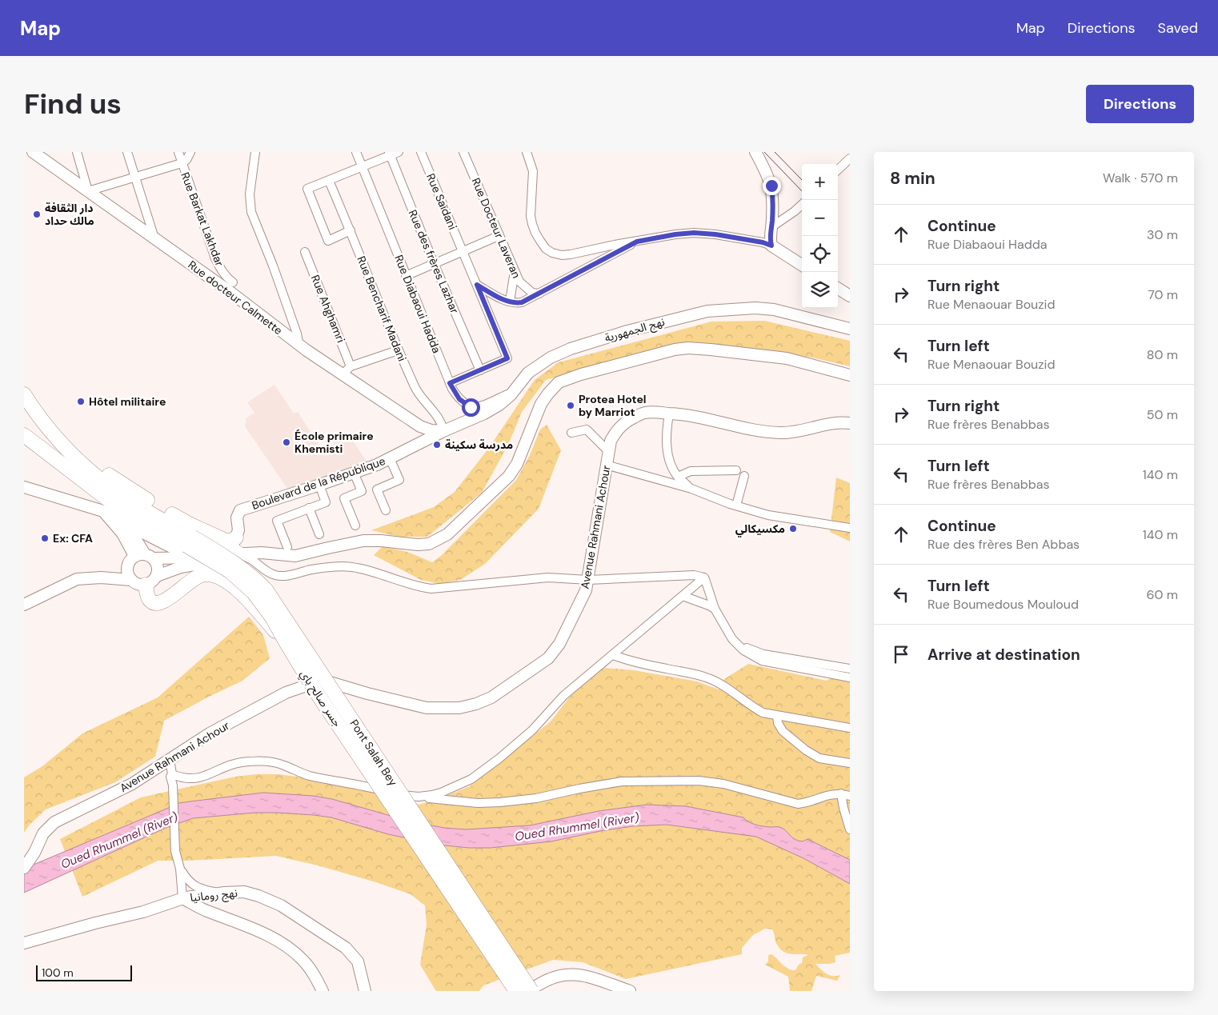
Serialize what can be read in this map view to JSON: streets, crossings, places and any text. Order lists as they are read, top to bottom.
{
  "streets": {
    "highway": ["جسر صالح باي", "Pont Salah Bey"],
    "main road": [
      "Rue docteur Calmette",
      "نهج الجمهورية",
      "Boulevard de la République",
      "Avenue Rahmani Achour",
      "نهج رومانيا"
    ],
    "street": [
      "Rue Saïdani",
      "Rue Barkat Lakhdar",
      "Rue Docteur Laveran",
      "Rue des frères Lazhar",
      "Rue Diabaoui Hadda",
      "Rue Ahghamri",
      "Rue Bencharif Madani"
    ]
  },
  "crossings": [
    ["Rue Saïdani", "Rue des frères Lazhar"],
    ["Rue docteur Calmette", "Rue Bencharif Madani"],
    ["Rue docteur Calmette", "نهج الجمهورية"],
    ["Rue docteur Calmette", "Boulevard de la République"],
    ["Rue Diabaoui Hadda", "نهج الجمهورية"],
    ["Rue Bencharif Madani", "نهج الجمهورية"],
    ["Rue Bencharif Madani", "Boulevard de la République"],
    ["نهج الجمهورية", "Boulevard de la République"],
    ["جسر صالح باي", "Pont Salah Bey"]
  ],
  "water": ["Oued Rhummel (River)"],
  "places": [
    "دار الثقافة مالك حداد",
    "Hôtel militaire",
    "Protea Hotel by Marriot",
    "École primaire Khemisti",
    "مدرسة سكينة",
    "مكسيكالي",
    "Ex: CFA"
  ],
  "scale_bar": "100 m",
  "page": {
    "header": "Map",
    "nav": ["Map", "Directions", "Saved"],
    "buttons": "Directions",
    "title": "Find us",
    "heading": ["8 min", "Walk · 570 m"],
    "map_buttons": ["+", "−"],
    "list": [
      ["Continue", "Rue Diabaoui Hadda", "30 m"],
      ["Turn right", "Rue Menaouar Bouzid", "70 m"],
      ["Turn left", "Rue Menaouar Bouzid", "80 m"],
      ["Turn right", "Rue frères Benabbas", "50 m"],
      ["Turn left", "Rue frères Benabbas", "140 m"],
      ["Continue", "Rue des frères Ben Abbas", "140 m"],
      ["Turn left", "Rue Boumedous Mouloud", "60 m"],
      "Arrive at destination"
    ],
    "scale": "100 m"
  }
}
